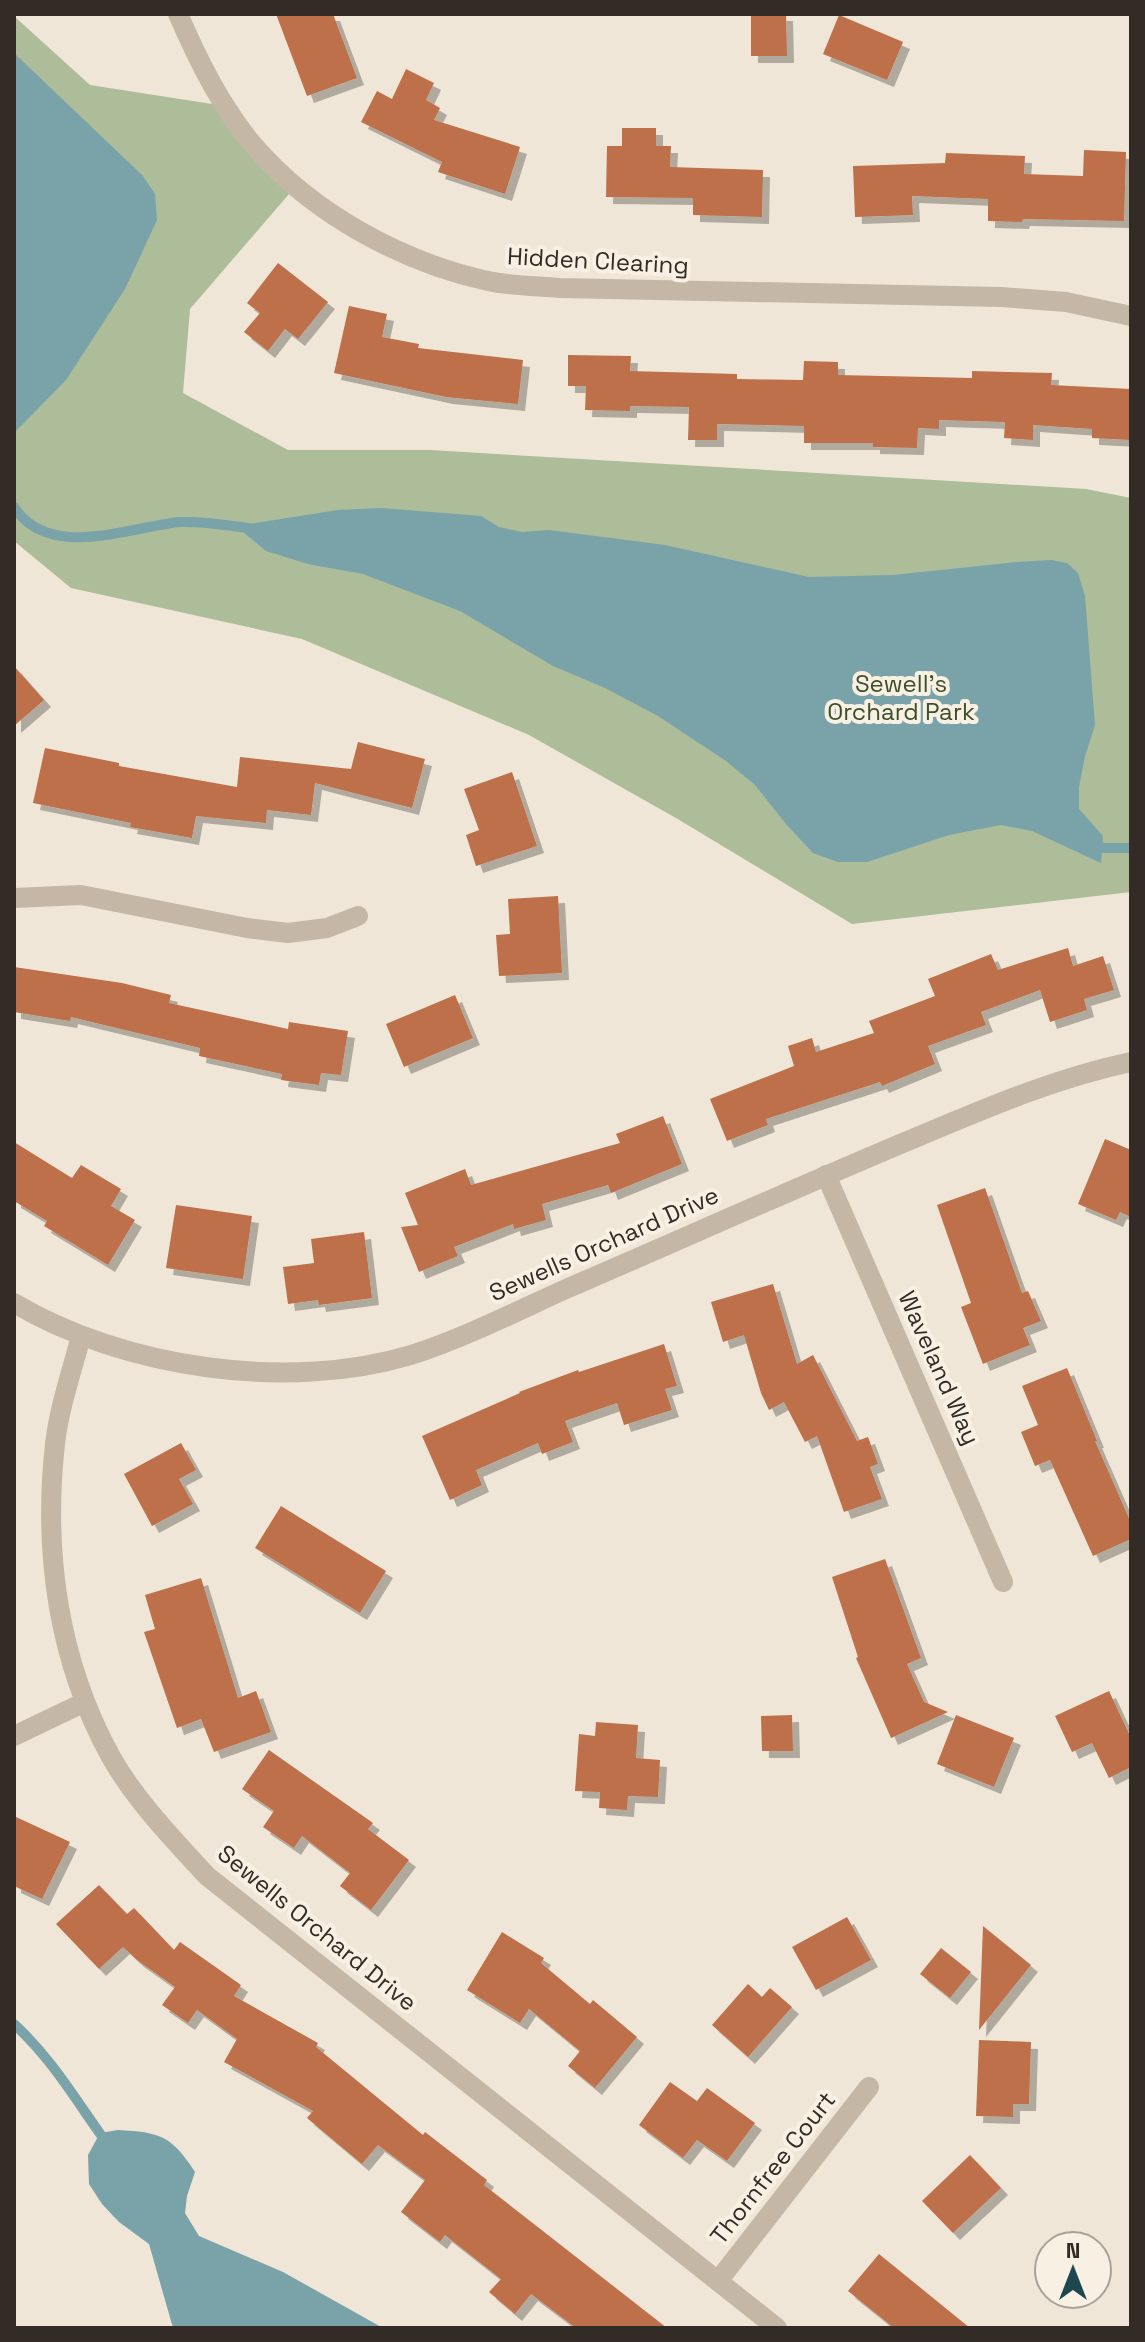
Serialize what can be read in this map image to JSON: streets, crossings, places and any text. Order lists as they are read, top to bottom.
{
  "streets": {
    "street": [
      "Hidden Clearing",
      "Sewells Orchard Drive",
      "Waveland Way",
      "Thornfree Court"
    ]
  },
  "crossings": [
    ["Sewells Orchard Drive", "Waveland Way"],
    ["Sewells Orchard Drive", "Thornfree Court"]
  ],
  "parks": ["Sewell's Orchard Park"],
  "north": "top"
}
